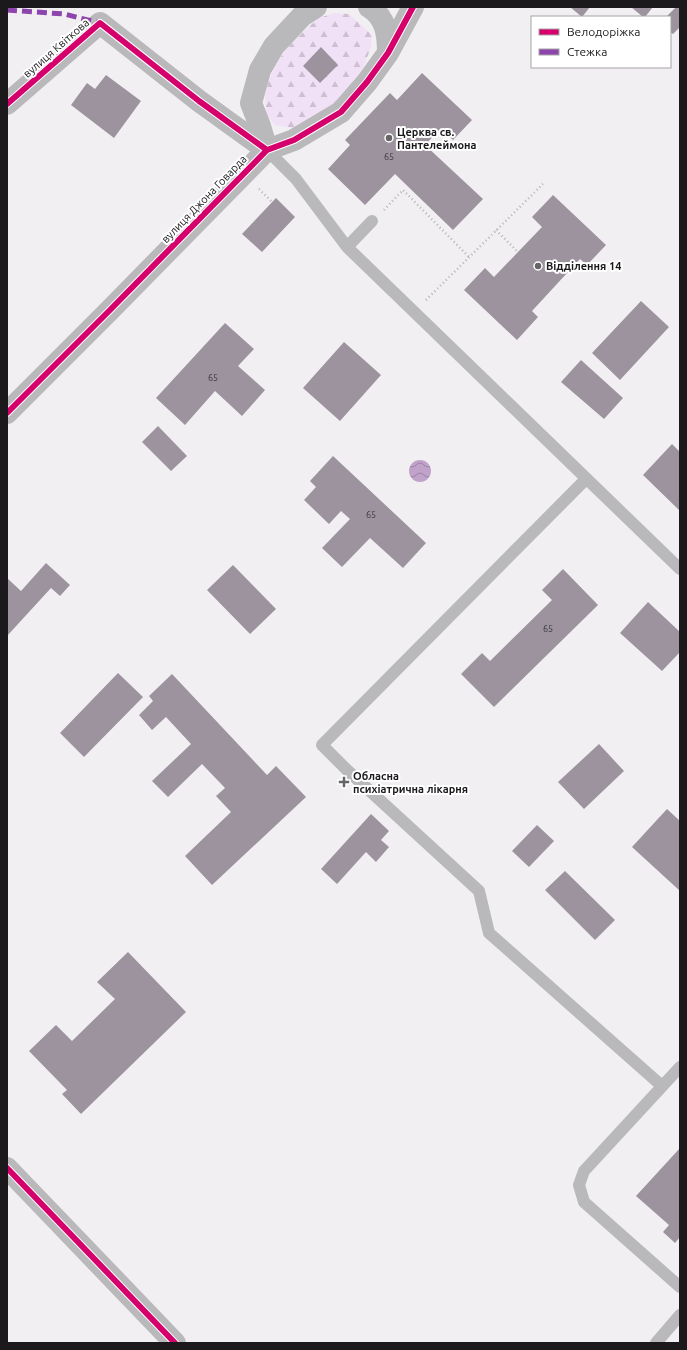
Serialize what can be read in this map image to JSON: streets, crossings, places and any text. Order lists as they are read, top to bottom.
{
  "streets": {
    "street": ["вулиця Квіткова", "вулиця Джона Говарда"]
  },
  "crossings": [
    ["вулиця Квіткова", "вулиця Джона Говарда"]
  ],
  "places": {
    "other": ["Церква св. Пантелеймона", "Відділення 14"],
    "health": ["Обласна психіатрична лікарня"]
  },
  "house_numbers": [
    "65",
    "65",
    "65",
    "65"
  ],
  "legend": ["Велодоріжка", "Стежка"]
}
